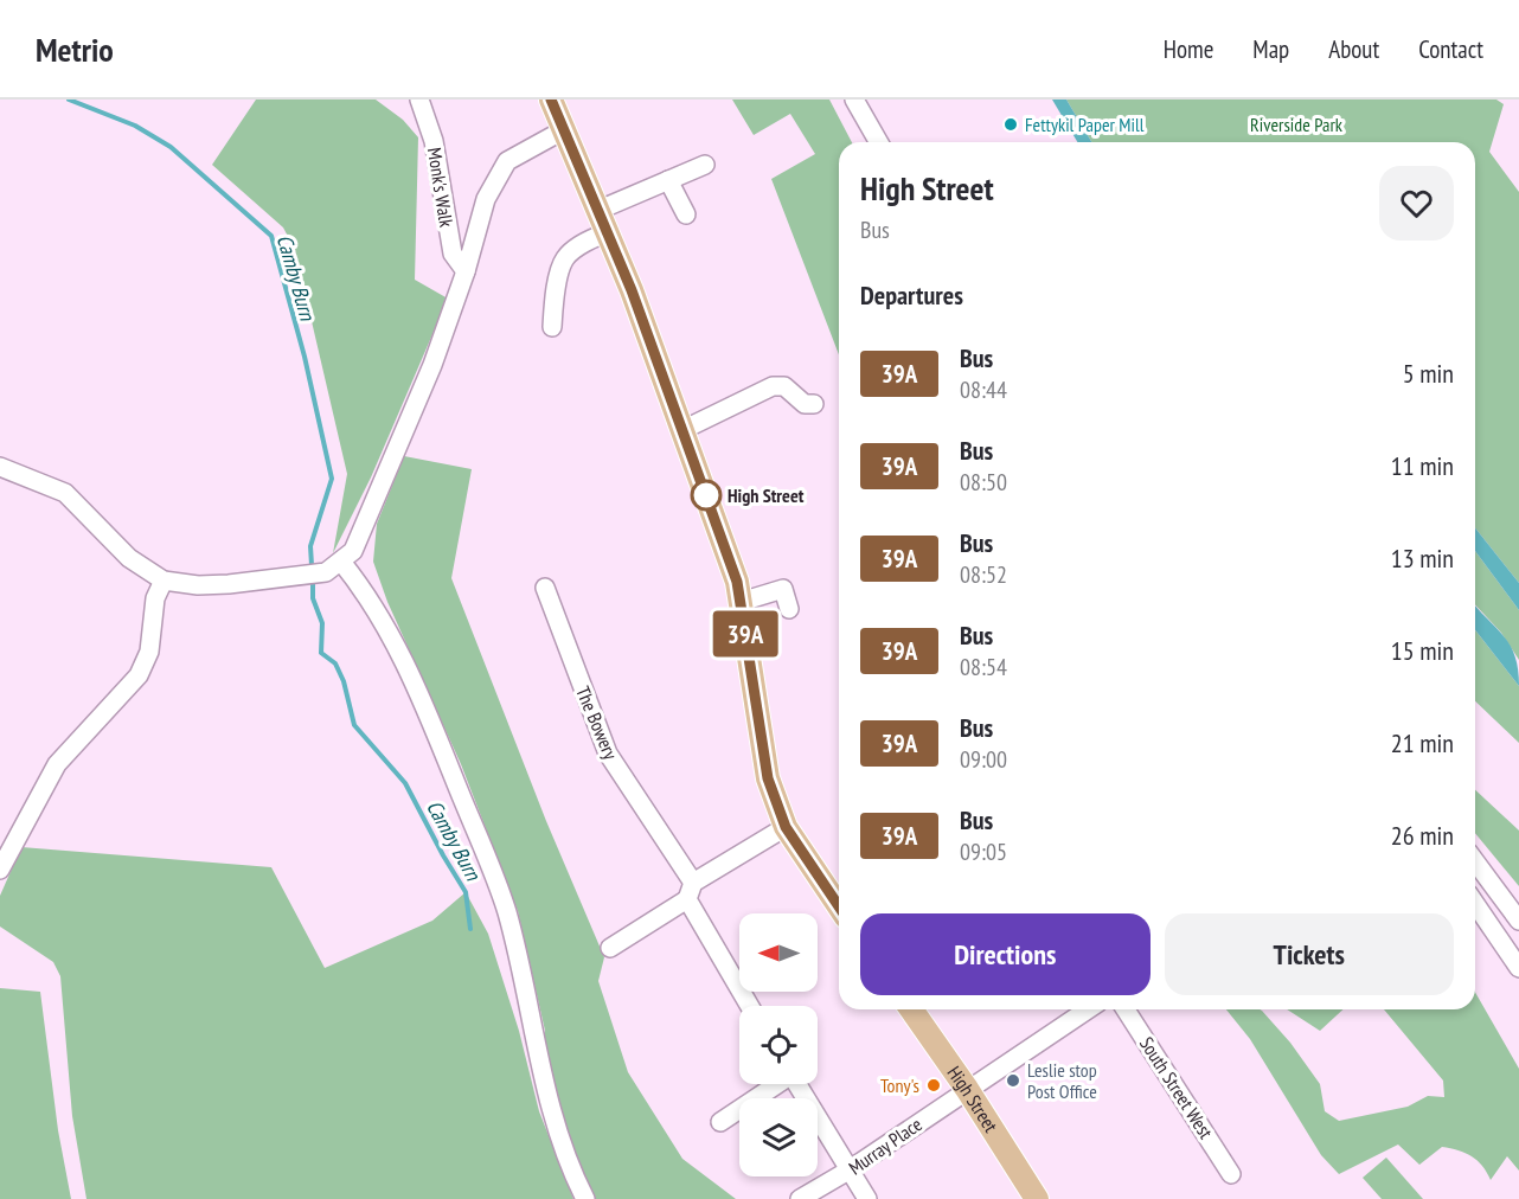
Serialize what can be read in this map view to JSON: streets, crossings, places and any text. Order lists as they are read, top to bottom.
{
  "streets": {
    "main road": ["High Street"],
    "street": [
      "Monk's Walk",
      "The Bowery",
      "South Street West",
      "Murray Place"
    ]
  },
  "crossings": [
    ["High Street", "Murray Place"]
  ],
  "water": ["Camby Burn"],
  "parks": ["Riverside Park"],
  "places": [
    "Fettykil Paper Mill",
    "High Street",
    "Leslie stop Post Office",
    "Tony's"
  ],
  "lines": ["bus line 39A"],
  "north": "left",
  "page": {
    "header": "Metrio",
    "nav": [
      "Home",
      "Map",
      "About",
      "Contact"
    ],
    "on_map": "39A",
    "heading": [
      ["High Street", "Bus"],
      "Departures"
    ],
    "list": [
      {
        "mark": "39A",
        "name": "Bus",
        "note": "08:44",
        "value": "5 min"
      },
      {
        "mark": "39A",
        "name": "Bus",
        "note": "08:50",
        "value": "11 min"
      },
      {
        "mark": "39A",
        "name": "Bus",
        "note": "08:52",
        "value": "13 min"
      },
      {
        "mark": "39A",
        "name": "Bus",
        "note": "08:54",
        "value": "15 min"
      },
      {
        "mark": "39A",
        "name": "Bus",
        "note": "09:00",
        "value": "21 min"
      },
      {
        "mark": "39A",
        "name": "Bus",
        "note": "09:05",
        "value": "26 min"
      }
    ],
    "buttons": ["Directions", "Tickets"]
  }
}
